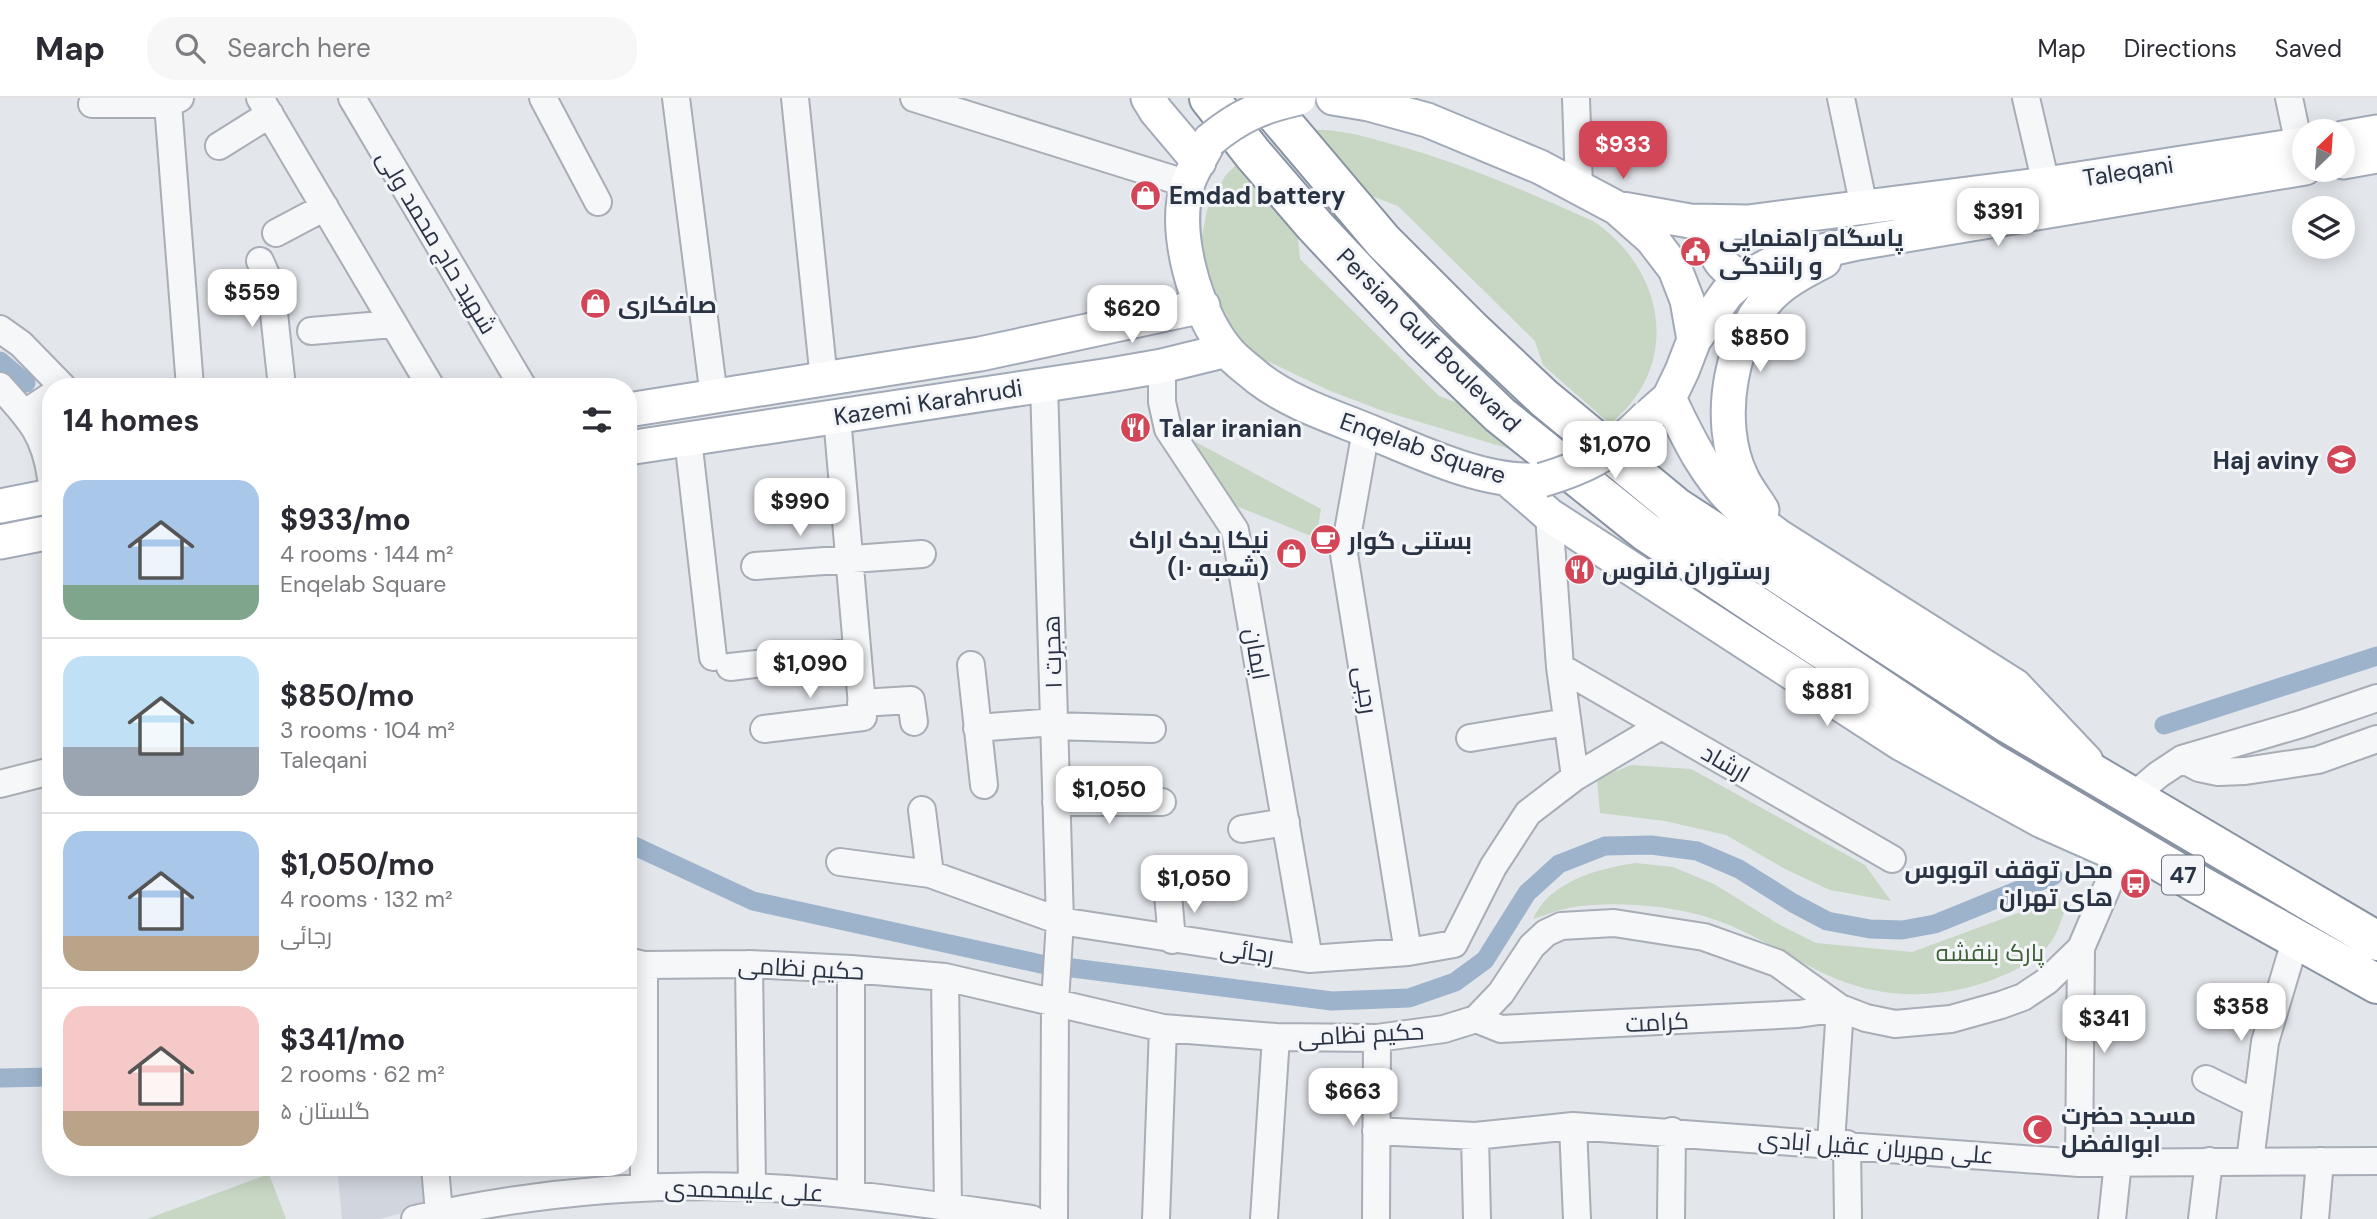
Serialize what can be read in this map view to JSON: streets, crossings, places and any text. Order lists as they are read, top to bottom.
{
  "streets": {
    "highway": ["Persian Gulf Boulevard", "47"],
    "main road": ["Taleqani", "Kazemi Karahrudi", "Enqelab Square"],
    "street": [
      "شهید حاج محمد ولی",
      "هجرت ۱",
      "ایمان",
      "رجبی",
      "ارشاد",
      "رجائی",
      "حکیم نظامی",
      "کرامت",
      "علی مهربان عقیل آبادی",
      "علی علیمحمدی"
    ]
  },
  "crossings": [
    ["Taleqani", "Enqelab Square"],
    ["Persian Gulf Boulevard", "47"],
    ["Kazemi Karahrudi", "Enqelab Square"],
    ["Kazemi Karahrudi", "هجرت ۱"],
    ["Kazemi Karahrudi", "ایمان"],
    ["Enqelab Square", "رجبی"],
    ["هجرت ۱", "رجائی"],
    ["هجرت ۱", "حکیم نظامی"],
    ["ایمان", "رجائی"],
    ["رجبی", "رجائی"],
    ["حکیم نظامی", "کرامت"]
  ],
  "parks": ["پارک بنفشه"],
  "places": {
    "shop": ["Emdad battery", "صافکاری", "نیکا یدک اراک (شعبه ۱۰)"],
    "public building": ["پاسگاه راهنمایی و رانندگی"],
    "restaurant": ["Talar iranian", "رستوران فانوس"],
    "school or university": ["Haj aviny"],
    "cafe": ["بستنی گوار"],
    "bus stop": ["محل توقف اتوبوس های تهران"],
    "mosque": ["مسجد حضرت ابوالفضل"]
  },
  "north": "top right",
  "page": {
    "header": "Map",
    "search": "Search here",
    "nav": ["Map", "Directions", "Saved"],
    "price": [
      "$933",
      "$391",
      "$559",
      "$620",
      "$850",
      "$1,070",
      "$990",
      "$1,090",
      "$881",
      "$1,050",
      "$1,050",
      "$358",
      "$341",
      "$663"
    ],
    "heading": "14 homes",
    "list": [
      {
        "name": "$933/mo",
        "note": "4 rooms · 144 m² · Enqelab Square"
      },
      {
        "name": "$850/mo",
        "note": "3 rooms · 104 m² · Taleqani"
      },
      {
        "name": "$1,050/mo",
        "note": "4 rooms · 132 m² · رجائی"
      },
      {
        "name": "$341/mo",
        "note": "2 rooms · 62 m² · گلستان ۵"
      }
    ]
  }
}
